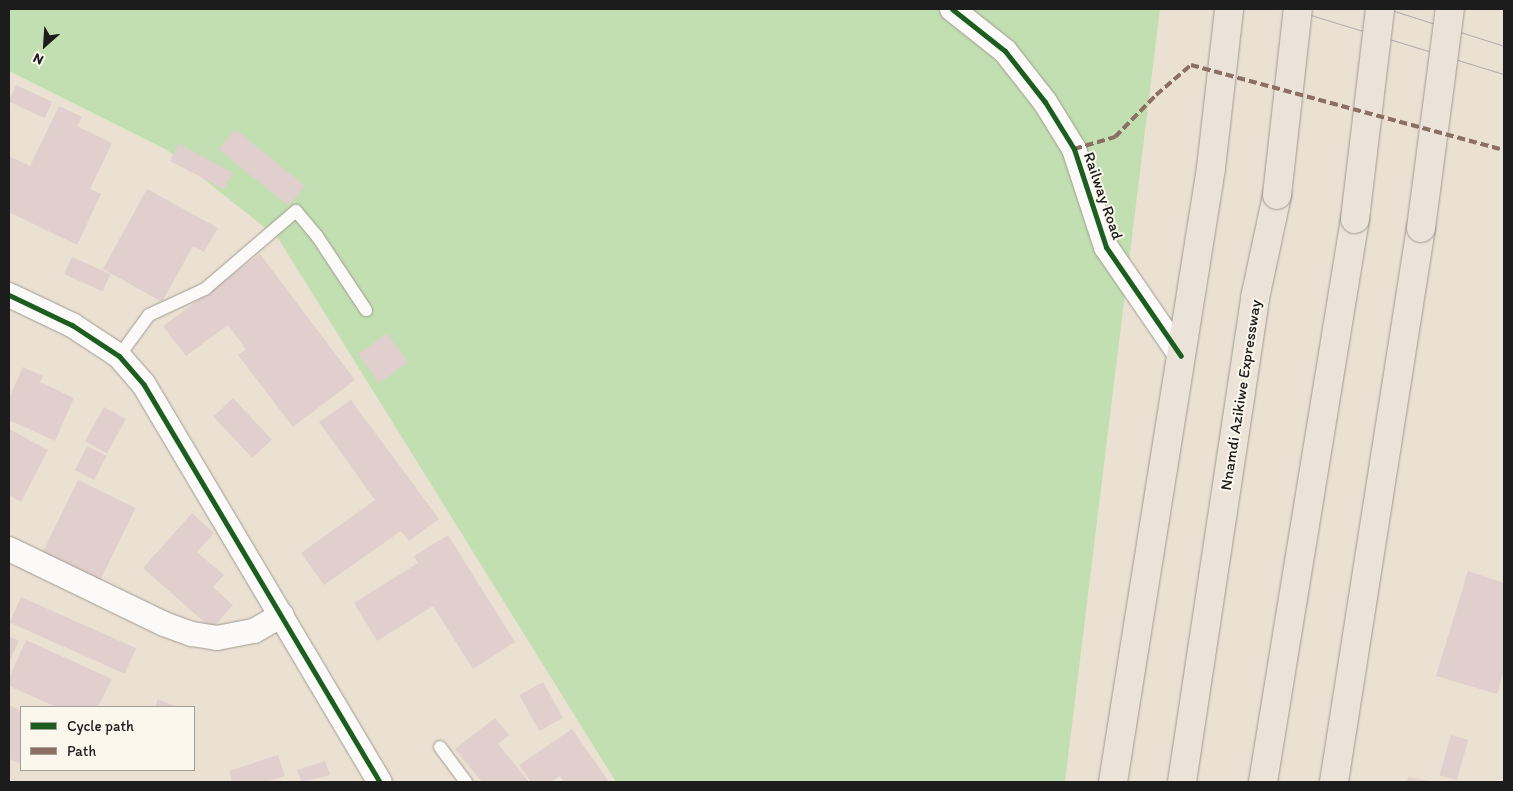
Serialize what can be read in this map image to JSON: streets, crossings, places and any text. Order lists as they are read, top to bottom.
{
  "streets": {
    "highway": ["Nnamdi Azikiwe Expressway"],
    "street": ["Railway Road"]
  },
  "legend": ["Cycle path", "Path"],
  "north": "bottom left"
}
